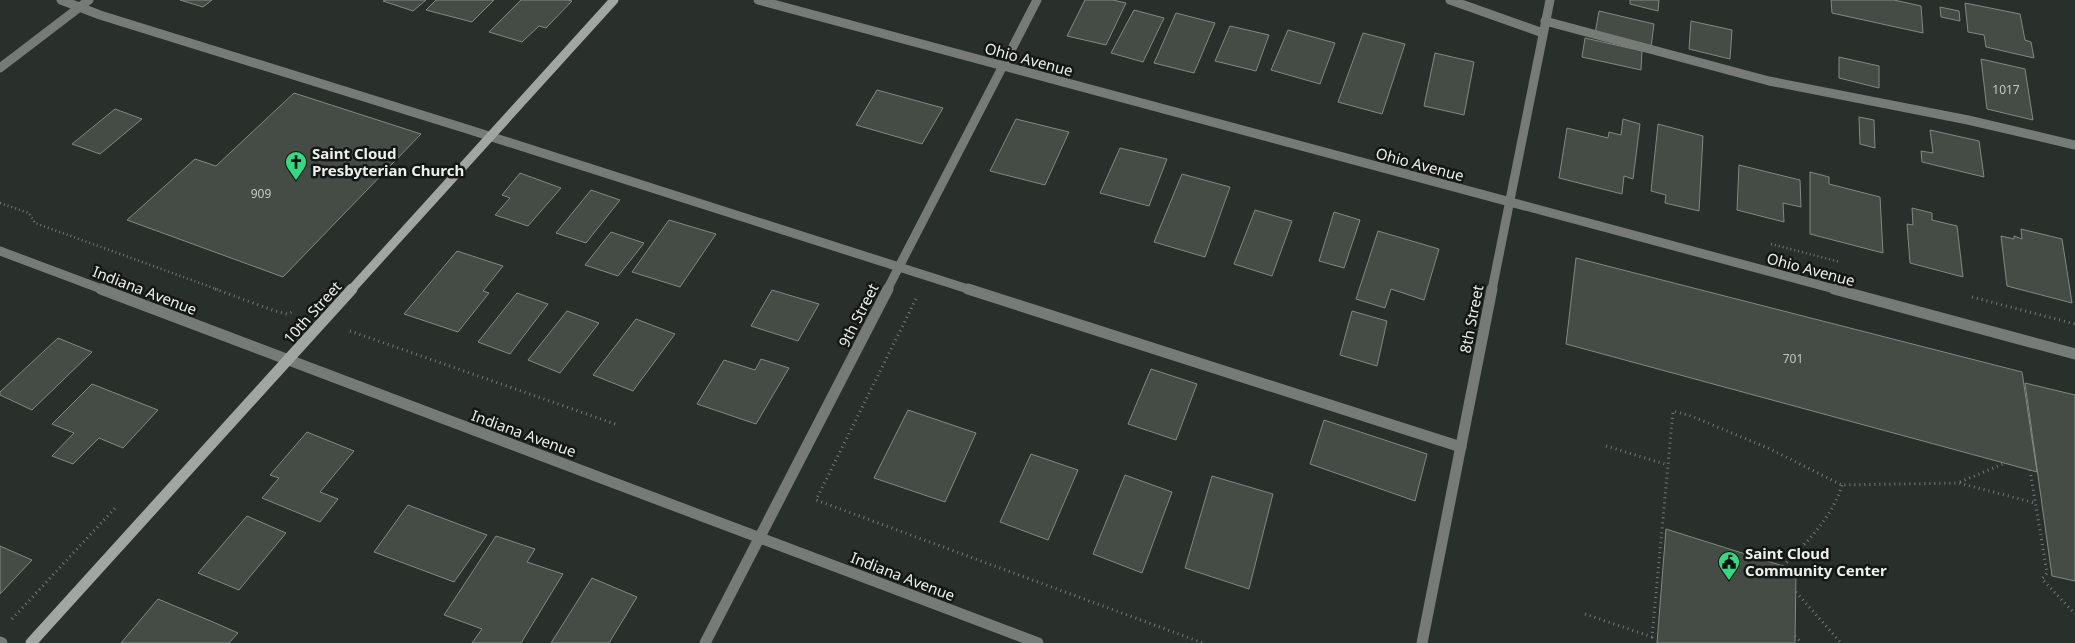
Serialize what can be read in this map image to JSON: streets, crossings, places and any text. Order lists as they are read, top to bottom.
{
  "streets": {
    "street": [
      "Ohio Avenue",
      "Indiana Avenue",
      "10th Street",
      "9th Street",
      "8th Street"
    ]
  },
  "crossings": [
    ["Ohio Avenue", "9th Street"],
    ["Ohio Avenue", "8th Street"],
    ["Indiana Avenue", "10th Street"],
    ["Indiana Avenue", "9th Street"]
  ],
  "places": {
    "church": ["Saint Cloud Presbyterian Church"],
    "public building": ["Saint Cloud Community Center"]
  },
  "house_numbers": ["1017", "909", "701"]
}
